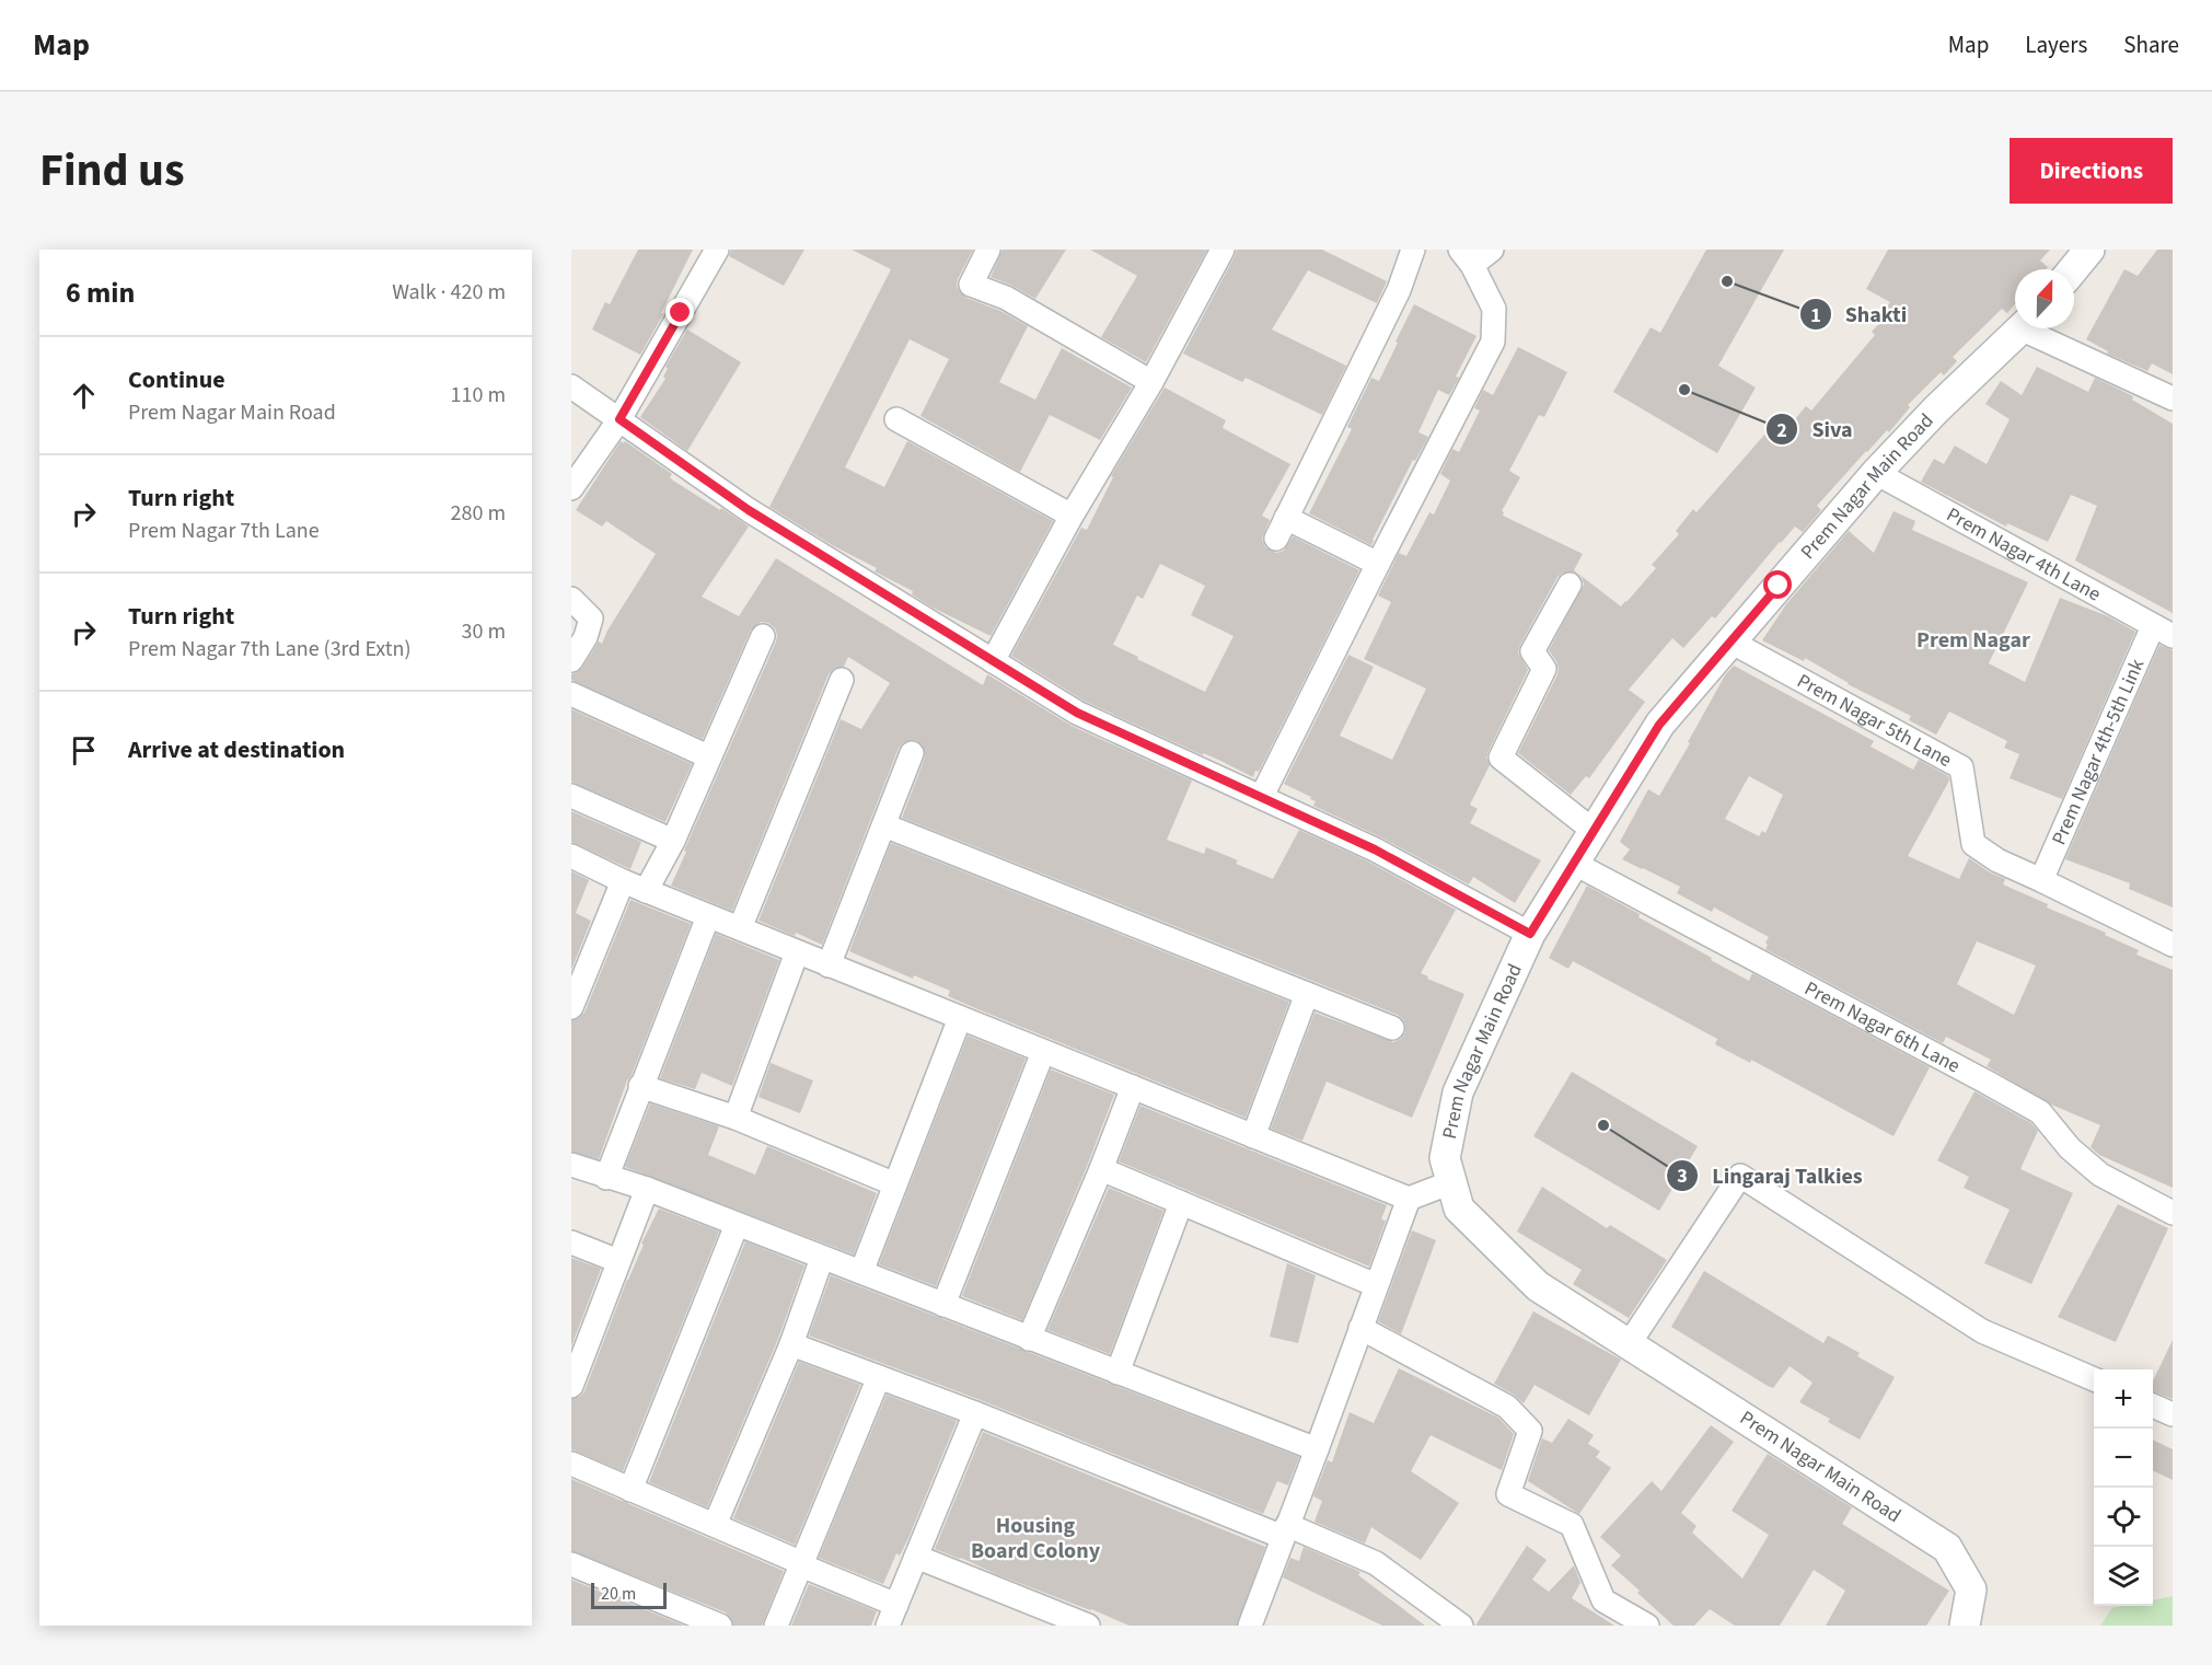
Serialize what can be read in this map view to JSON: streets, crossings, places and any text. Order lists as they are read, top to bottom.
{
  "streets": {
    "street": [
      "Prem Nagar Main Road",
      "Prem Nagar 4th Lane",
      "Prem Nagar 5th Lane",
      "Prem Nagar 4th-5th Link",
      "Prem Nagar 6th Lane"
    ]
  },
  "crossings": [
    ["Prem Nagar Main Road", "Prem Nagar 4th Lane"],
    ["Prem Nagar Main Road", "Prem Nagar 5th Lane"],
    ["Prem Nagar Main Road", "Prem Nagar 6th Lane"],
    ["Prem Nagar 4th Lane", "Prem Nagar 4th-5th Link"],
    ["Prem Nagar 5th Lane", "Prem Nagar 4th-5th Link"]
  ],
  "districts": ["Prem Nagar", "Housing Board Colony"],
  "places": ["Shakti", "Siva", "Lingaraj Talkies"],
  "scale_bar": "20 m",
  "north": "top",
  "page": {
    "header": "Map",
    "nav": ["Map", "Layers", "Share"],
    "title": "Find us",
    "buttons": "Directions",
    "heading": ["6 min", "Walk · 420 m"],
    "list": [
      ["Continue", "Prem Nagar Main Road", "110 m"],
      ["Turn right", "Prem Nagar 7th Lane", "280 m"],
      ["Turn right", "Prem Nagar 7th Lane (3rd Extn)", "30 m"],
      "Arrive at destination"
    ],
    "map_buttons": ["+", "−"],
    "scale": "20 m"
  }
}
